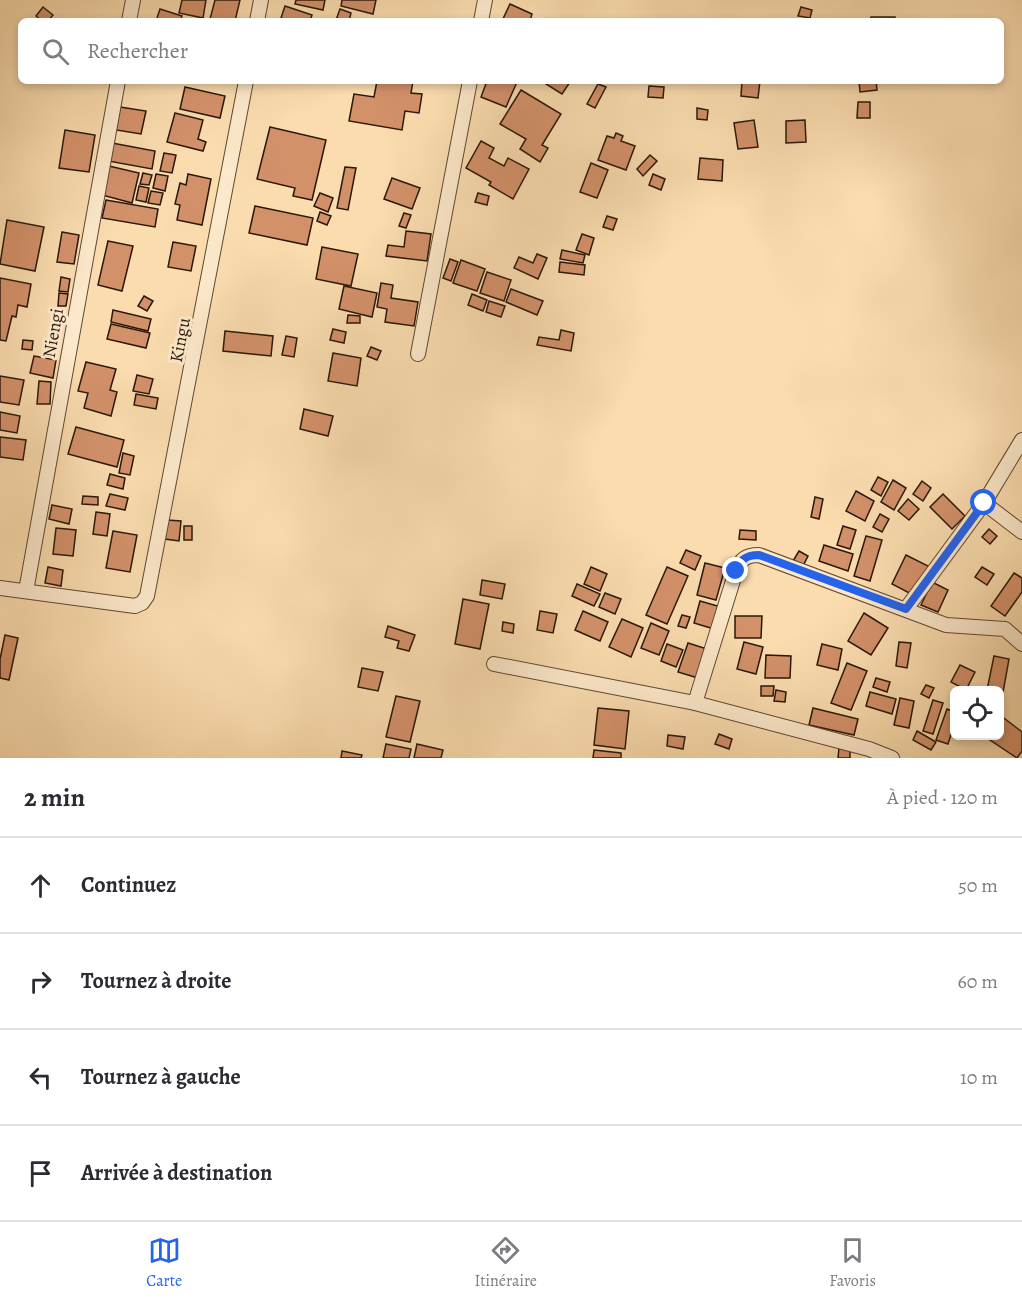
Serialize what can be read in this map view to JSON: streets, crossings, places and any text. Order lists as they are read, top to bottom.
{
  "streets": {
    "street": ["Niengi", "Kingu"]
  },
  "crossings": [
    ["Niengi", "Kingu"]
  ],
  "page": {
    "search": "Rechercher",
    "heading": ["2 min", "À pied · 120 m"],
    "list": [
      ["Continuez", "50 m"],
      ["Tournez à droite", "60 m"],
      ["Tournez à gauche", "10 m"],
      "Arrivée à destination"
    ],
    "nav": ["Carte", "Itinéraire", "Favoris"]
  }
}
